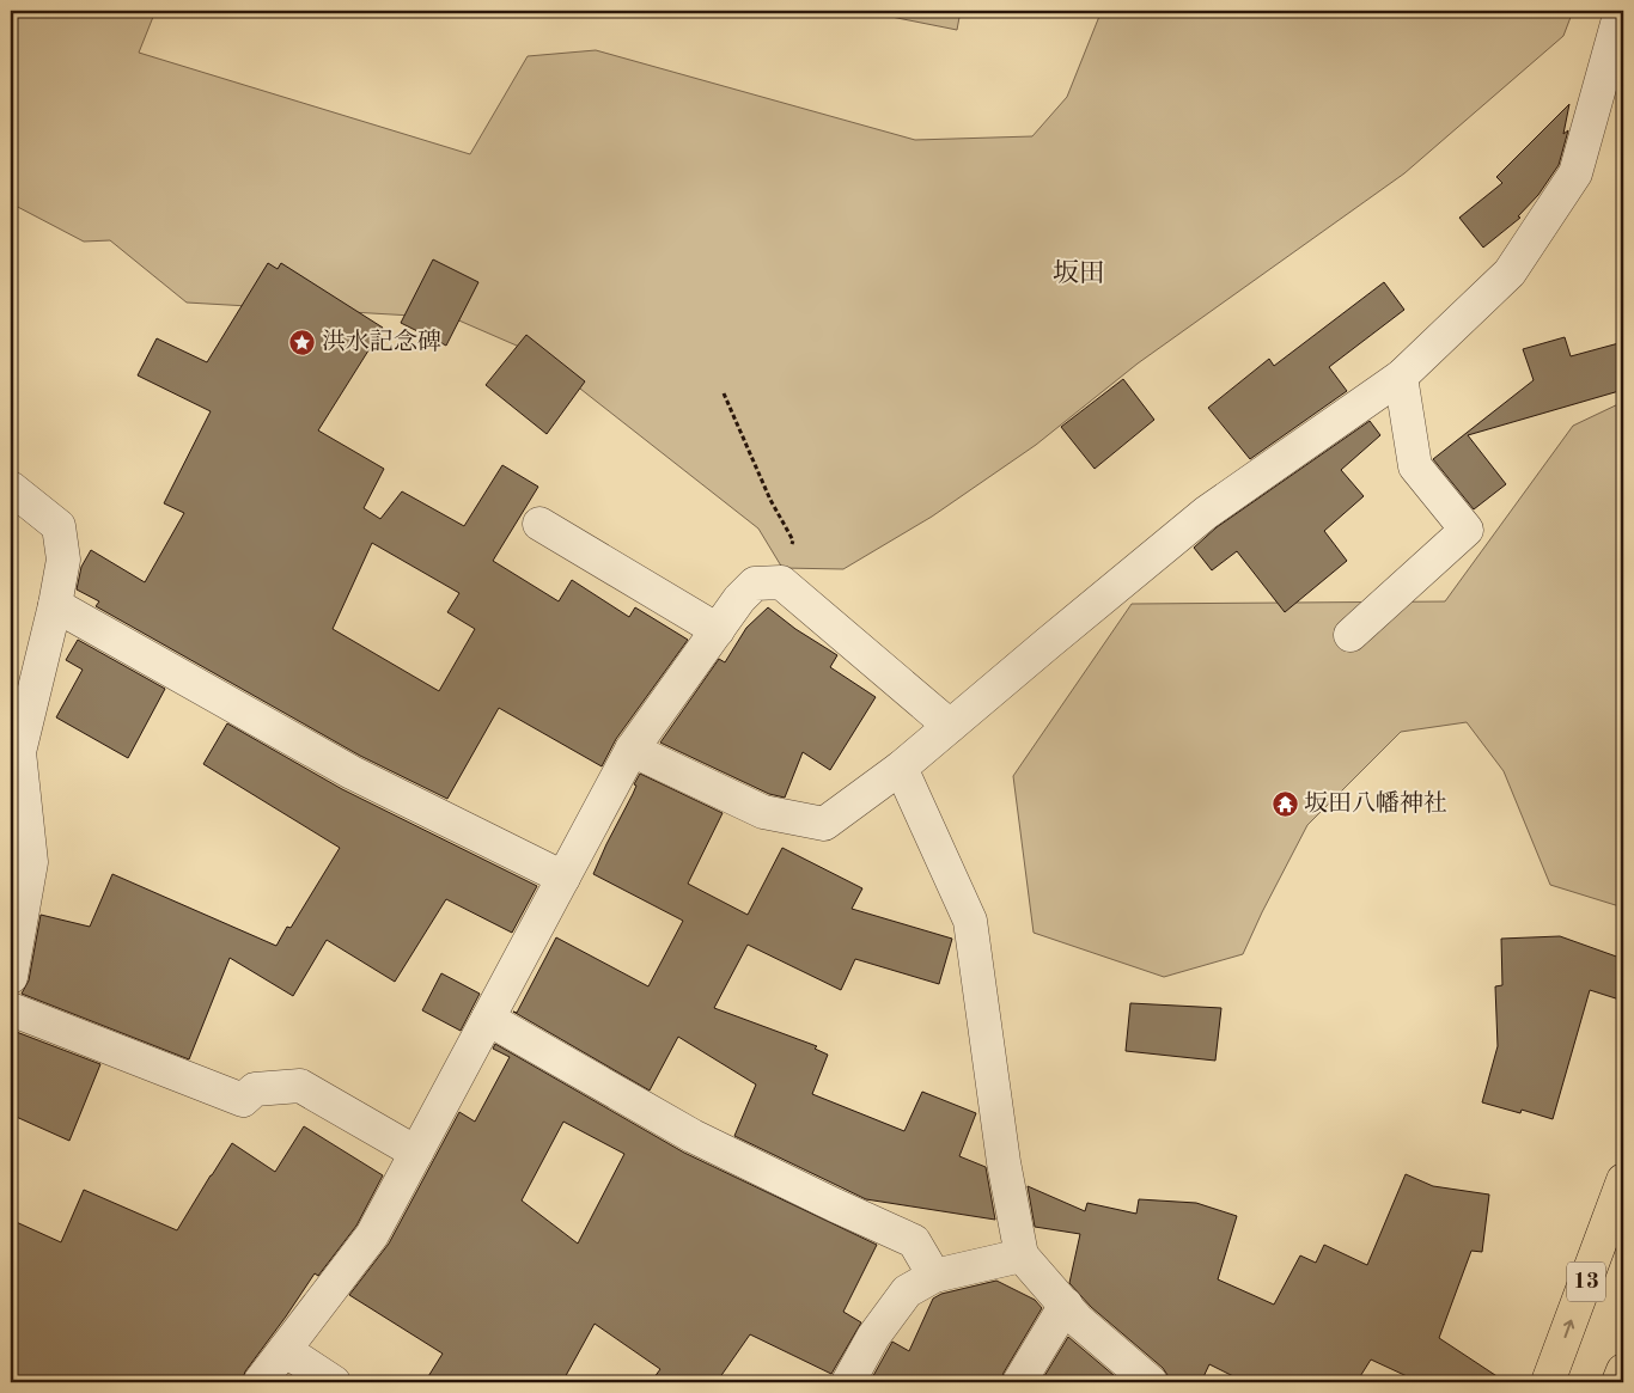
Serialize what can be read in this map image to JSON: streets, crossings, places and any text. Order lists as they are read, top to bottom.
{
  "streets": {
    "main road": ["13"]
  },
  "districts": ["坂田"],
  "places": {
    "place": ["洪水記念碑"],
    "temple": ["坂田八幡神社"]
  }
}
